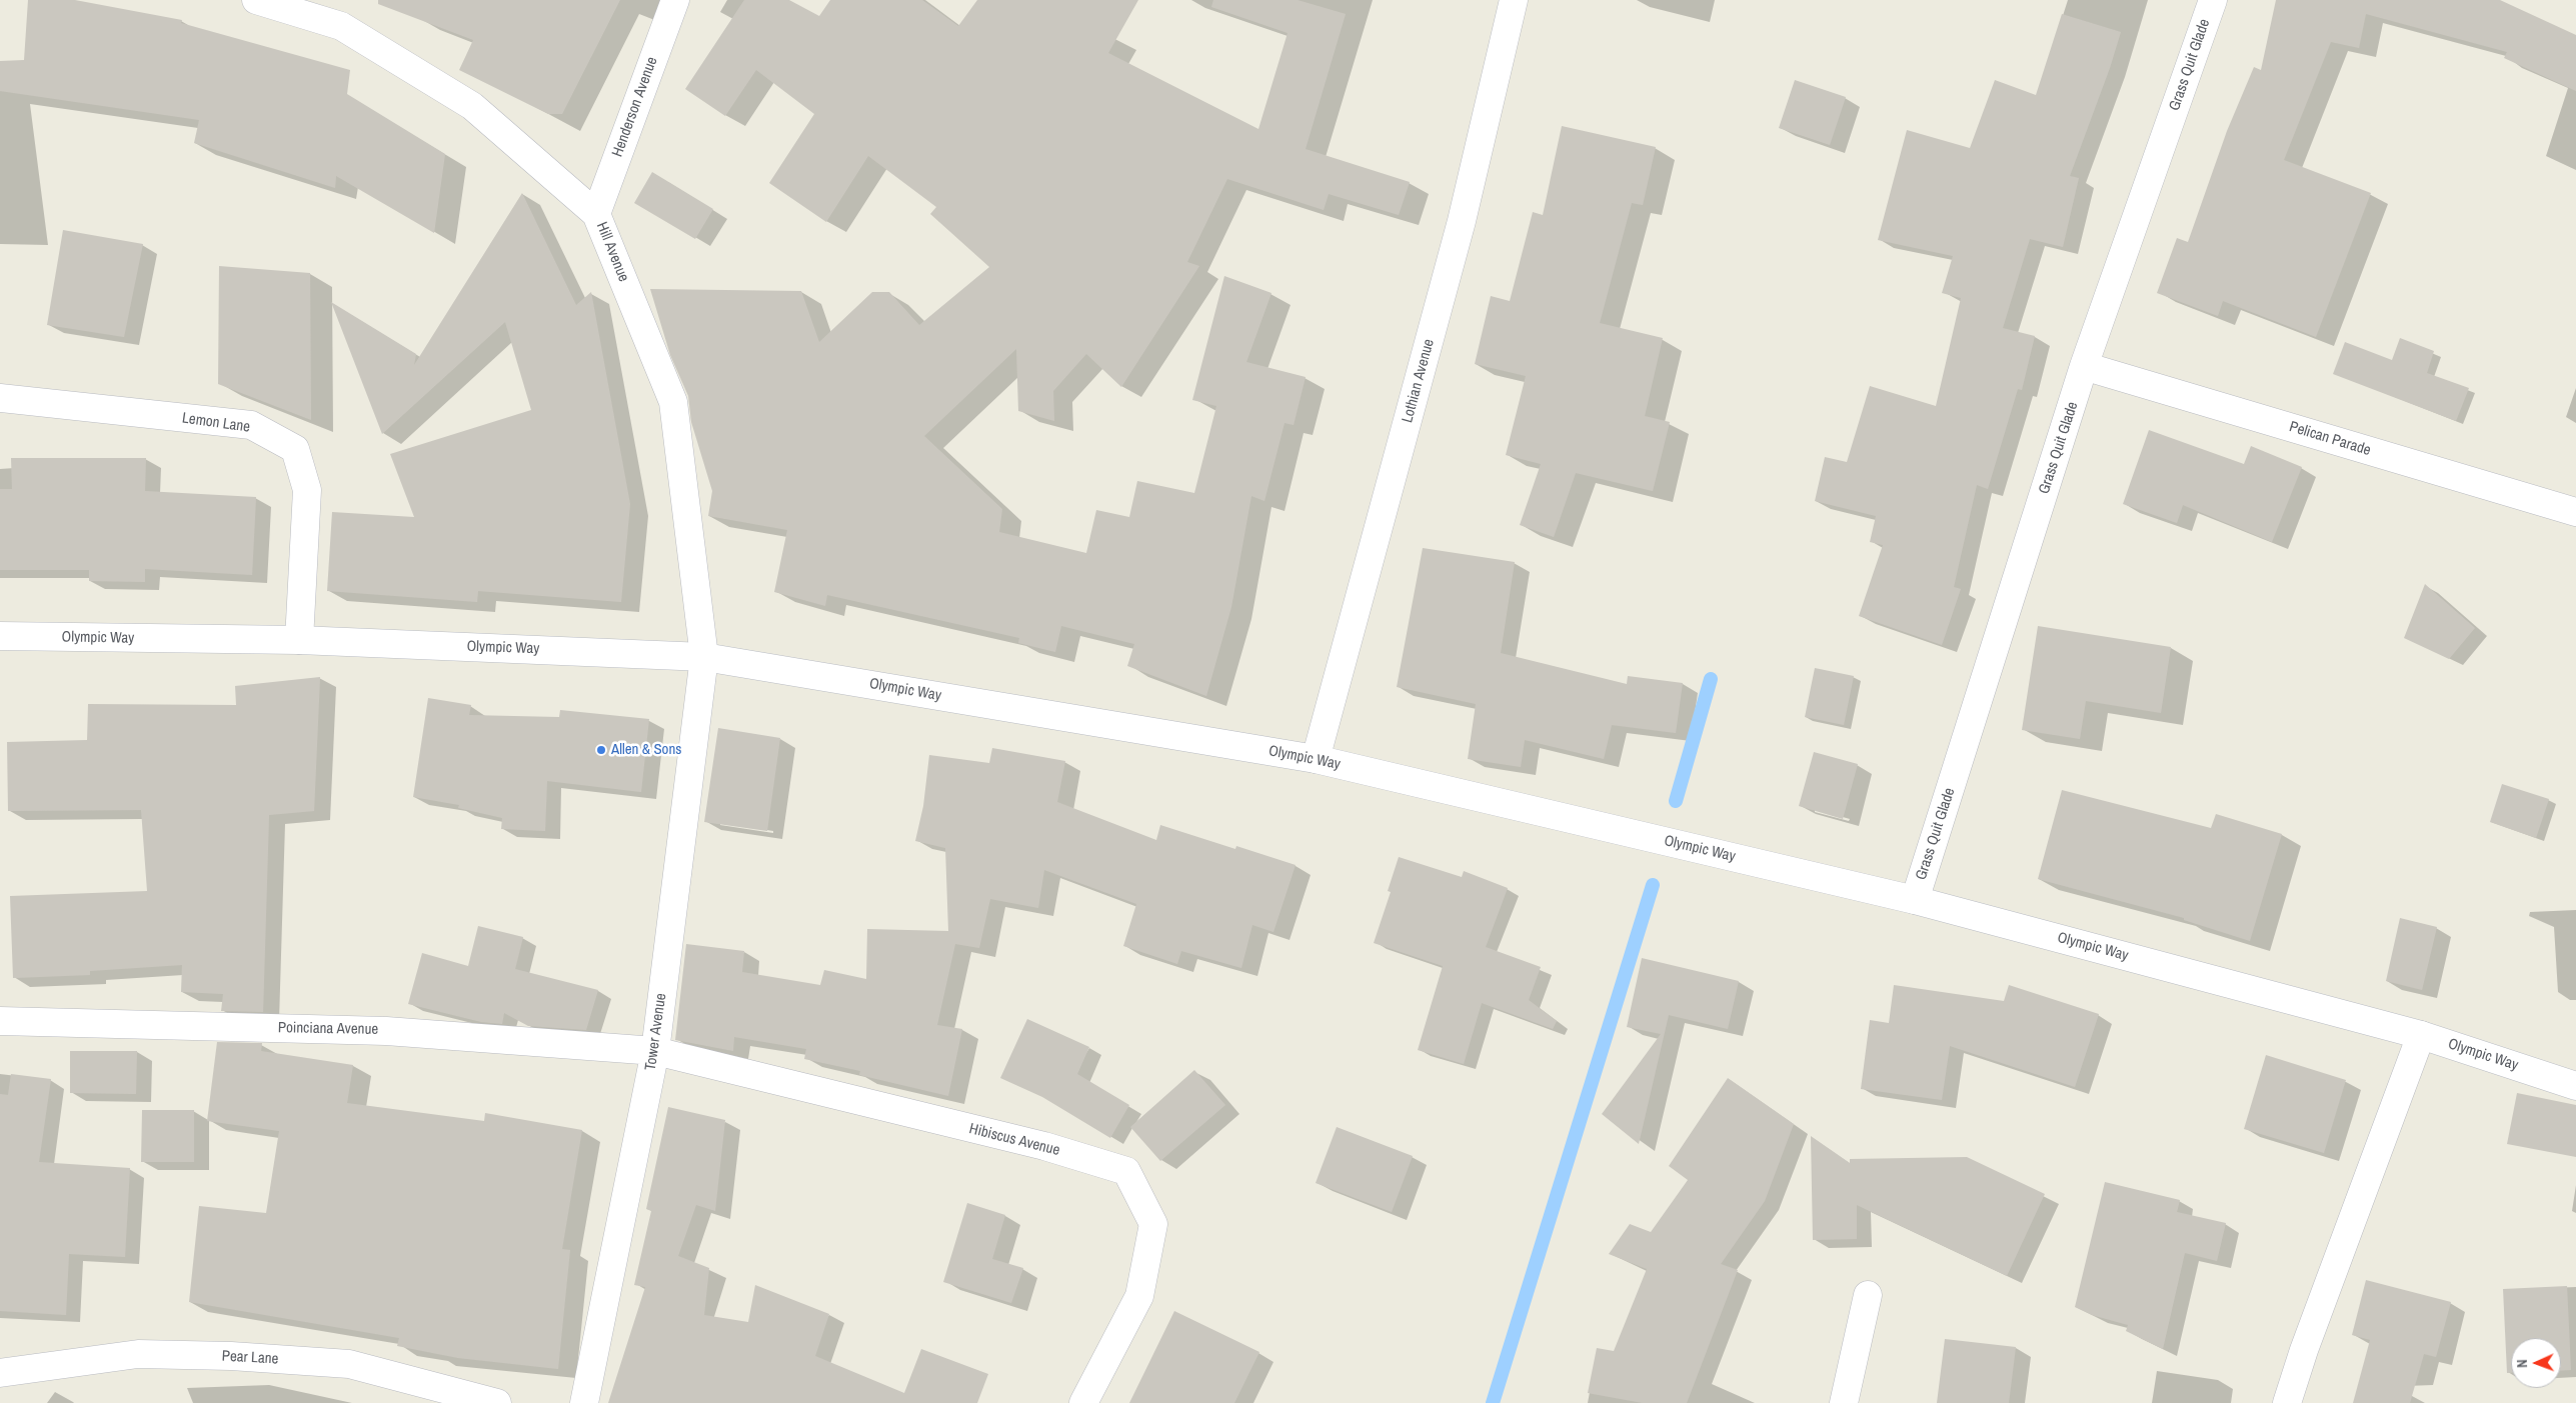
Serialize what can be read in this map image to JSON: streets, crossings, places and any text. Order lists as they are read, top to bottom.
{
  "streets": {
    "street": [
      "Grass Quit Glade",
      "Henderson Avenue",
      "Hill Avenue",
      "Lothian Avenue",
      "Lemon Lane",
      "Pelican Parade",
      "Olympic Way",
      "Poinciana Avenue",
      "Tower Avenue",
      "Hibiscus Avenue",
      "Pear Lane"
    ]
  },
  "crossings": [
    ["Grass Quit Glade", "Pelican Parade"],
    ["Grass Quit Glade", "Olympic Way"],
    ["Henderson Avenue", "Hill Avenue"],
    ["Hill Avenue", "Olympic Way"],
    ["Hill Avenue", "Tower Avenue"],
    ["Lothian Avenue", "Olympic Way"],
    ["Lemon Lane", "Olympic Way"],
    ["Olympic Way", "Tower Avenue"],
    ["Poinciana Avenue", "Tower Avenue"],
    ["Poinciana Avenue", "Hibiscus Avenue"],
    ["Tower Avenue", "Hibiscus Avenue"]
  ],
  "places": ["Allen & Sons"],
  "north": "left"
}
